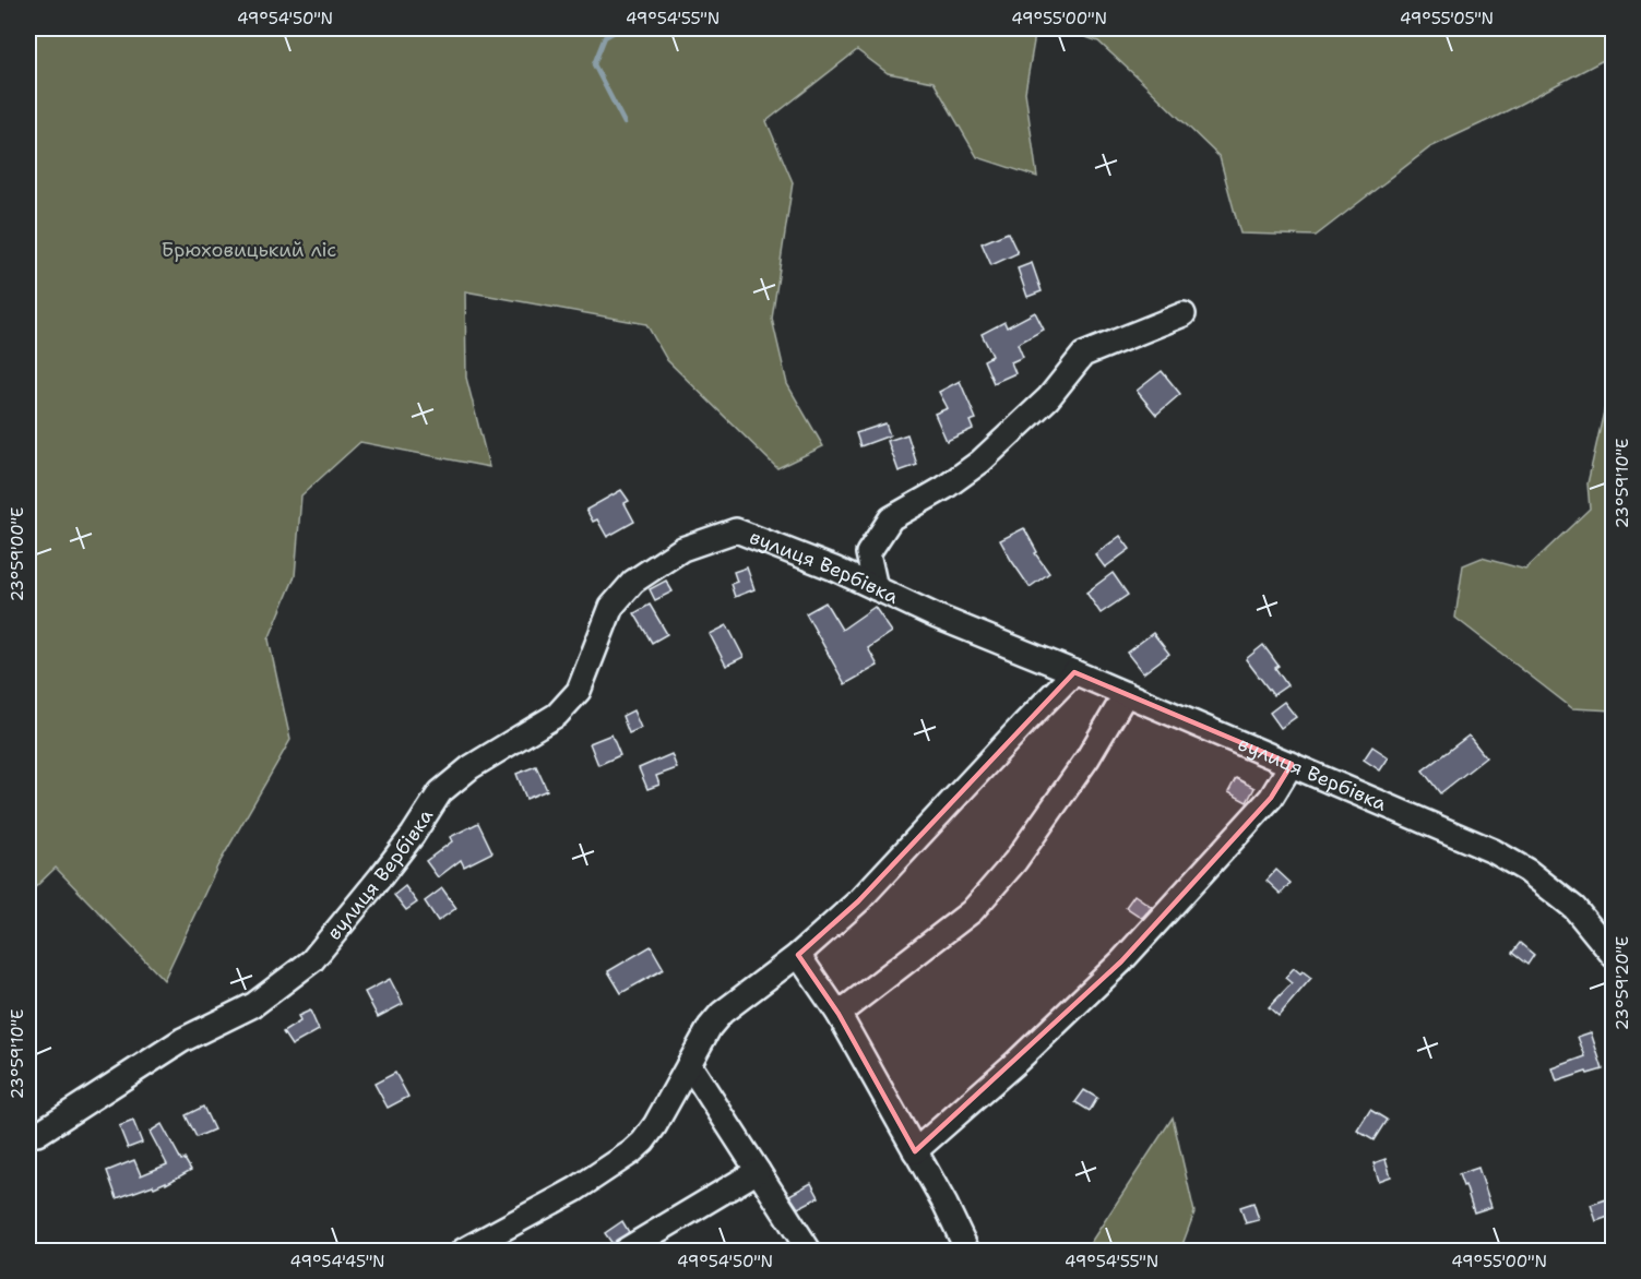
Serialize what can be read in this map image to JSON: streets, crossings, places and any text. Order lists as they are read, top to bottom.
{
  "streets": {
    "street": ["вулиця Вербівка"]
  },
  "parks": ["Брюховицький ліс"],
  "coordinates": [
    "49°54'50\"N",
    "49°54'55\"N",
    "49°55'00\"N",
    "49°55'05\"N",
    "23°59'10\"E",
    "23°59'00\"E",
    "23°59'20\"E",
    "49°54'45\"N"
  ]
}
